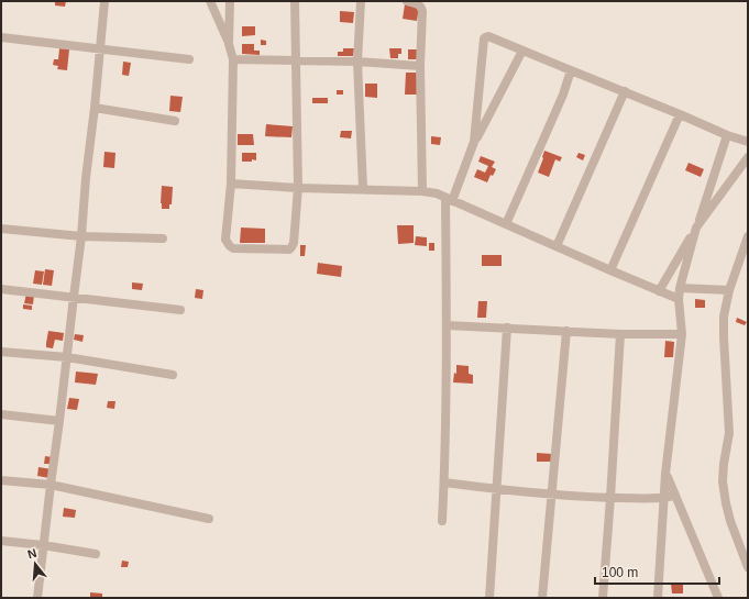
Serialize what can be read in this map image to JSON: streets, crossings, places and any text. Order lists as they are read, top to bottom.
{
  "scale_bar": "100 m",
  "north": "top"
}
